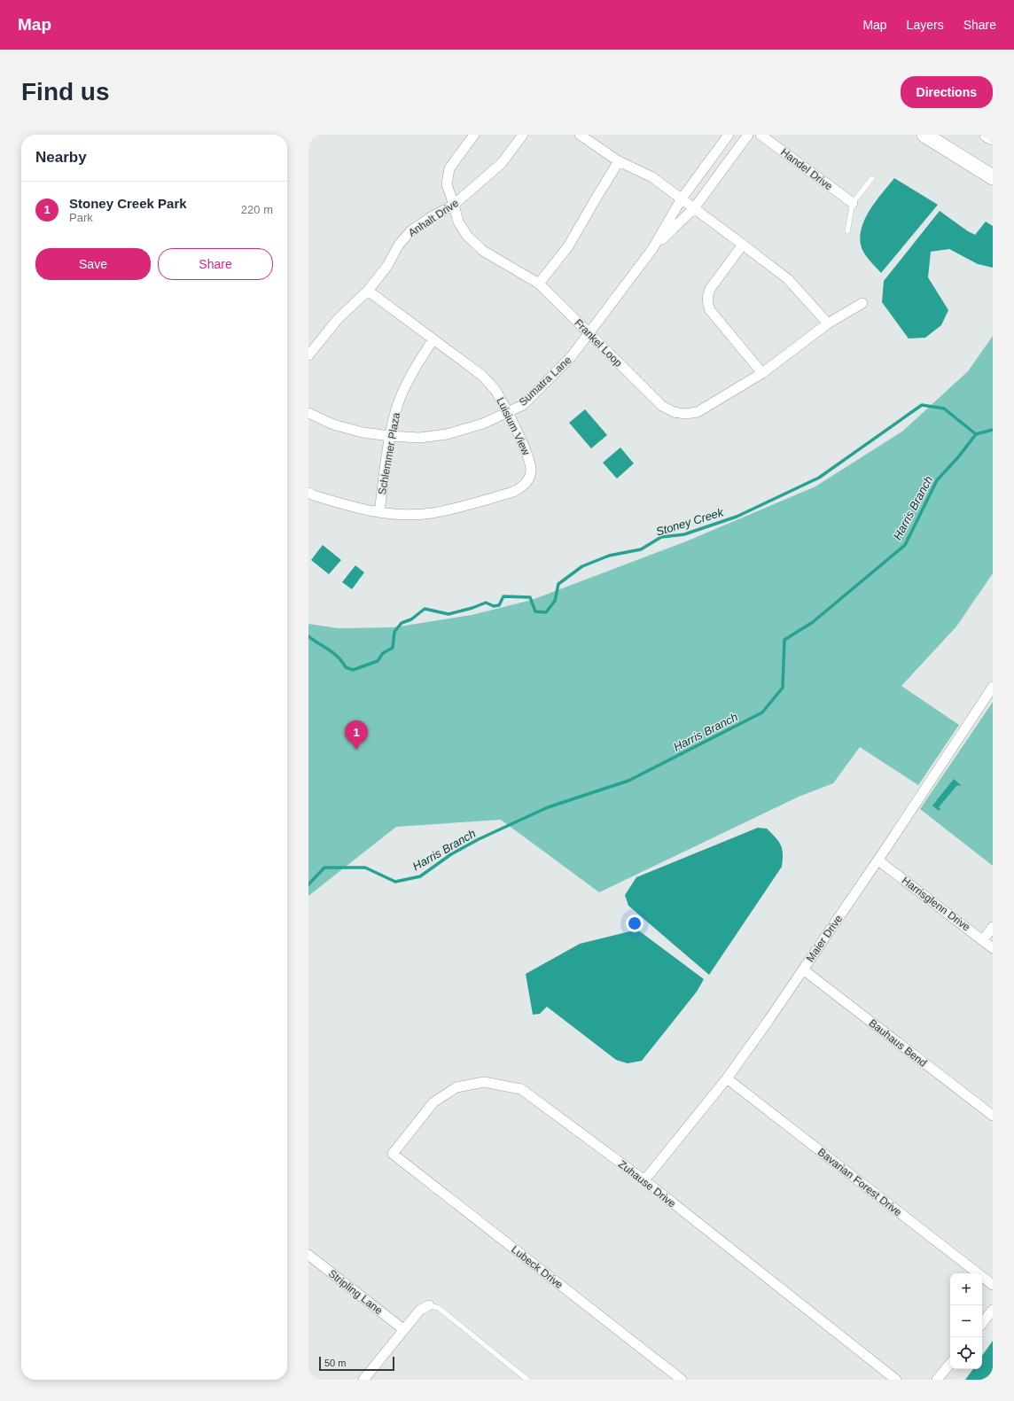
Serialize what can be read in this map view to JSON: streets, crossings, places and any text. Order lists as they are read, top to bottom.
{
  "streets": {
    "street": [
      "Handel Drive",
      "Anhalt Drive",
      "Frankel Loop",
      "Sumatra Lane",
      "Luisium View",
      "Schlemmer Plaza",
      "Harrisglenn Drive",
      "Maier Drive",
      "Bauhaus Bend",
      "Bavarian Forest Drive",
      "Zuhause Drive",
      "Lubeck Drive",
      "Stripling Lane"
    ]
  },
  "crossings": [
    ["Anhalt Drive", "Frankel Loop"],
    ["Anhalt Drive", "Luisium View"],
    ["Frankel Loop", "Sumatra Lane"],
    ["Sumatra Lane", "Luisium View"],
    ["Sumatra Lane", "Schlemmer Plaza"],
    ["Luisium View", "Schlemmer Plaza"],
    ["Harrisglenn Drive", "Maier Drive"],
    ["Maier Drive", "Bauhaus Bend"],
    ["Maier Drive", "Bavarian Forest Drive"],
    ["Maier Drive", "Zuhause Drive"],
    ["Zuhause Drive", "Lubeck Drive"]
  ],
  "water": ["Harris Branch", "Stoney Creek"],
  "scale_bar": "50 m",
  "page": {
    "header": "Map",
    "nav": ["Map", "Layers", "Share"],
    "buttons": [
      "Directions",
      ["Save", "Share"]
    ],
    "title": "Find us",
    "heading": "Nearby",
    "list": [
      {
        "mark": "1",
        "name": "Stoney Creek Park",
        "note": "Park",
        "value": "220 m"
      }
    ],
    "pins": "1",
    "map_buttons": ["+", "−"],
    "scale": "50 m"
  }
}
